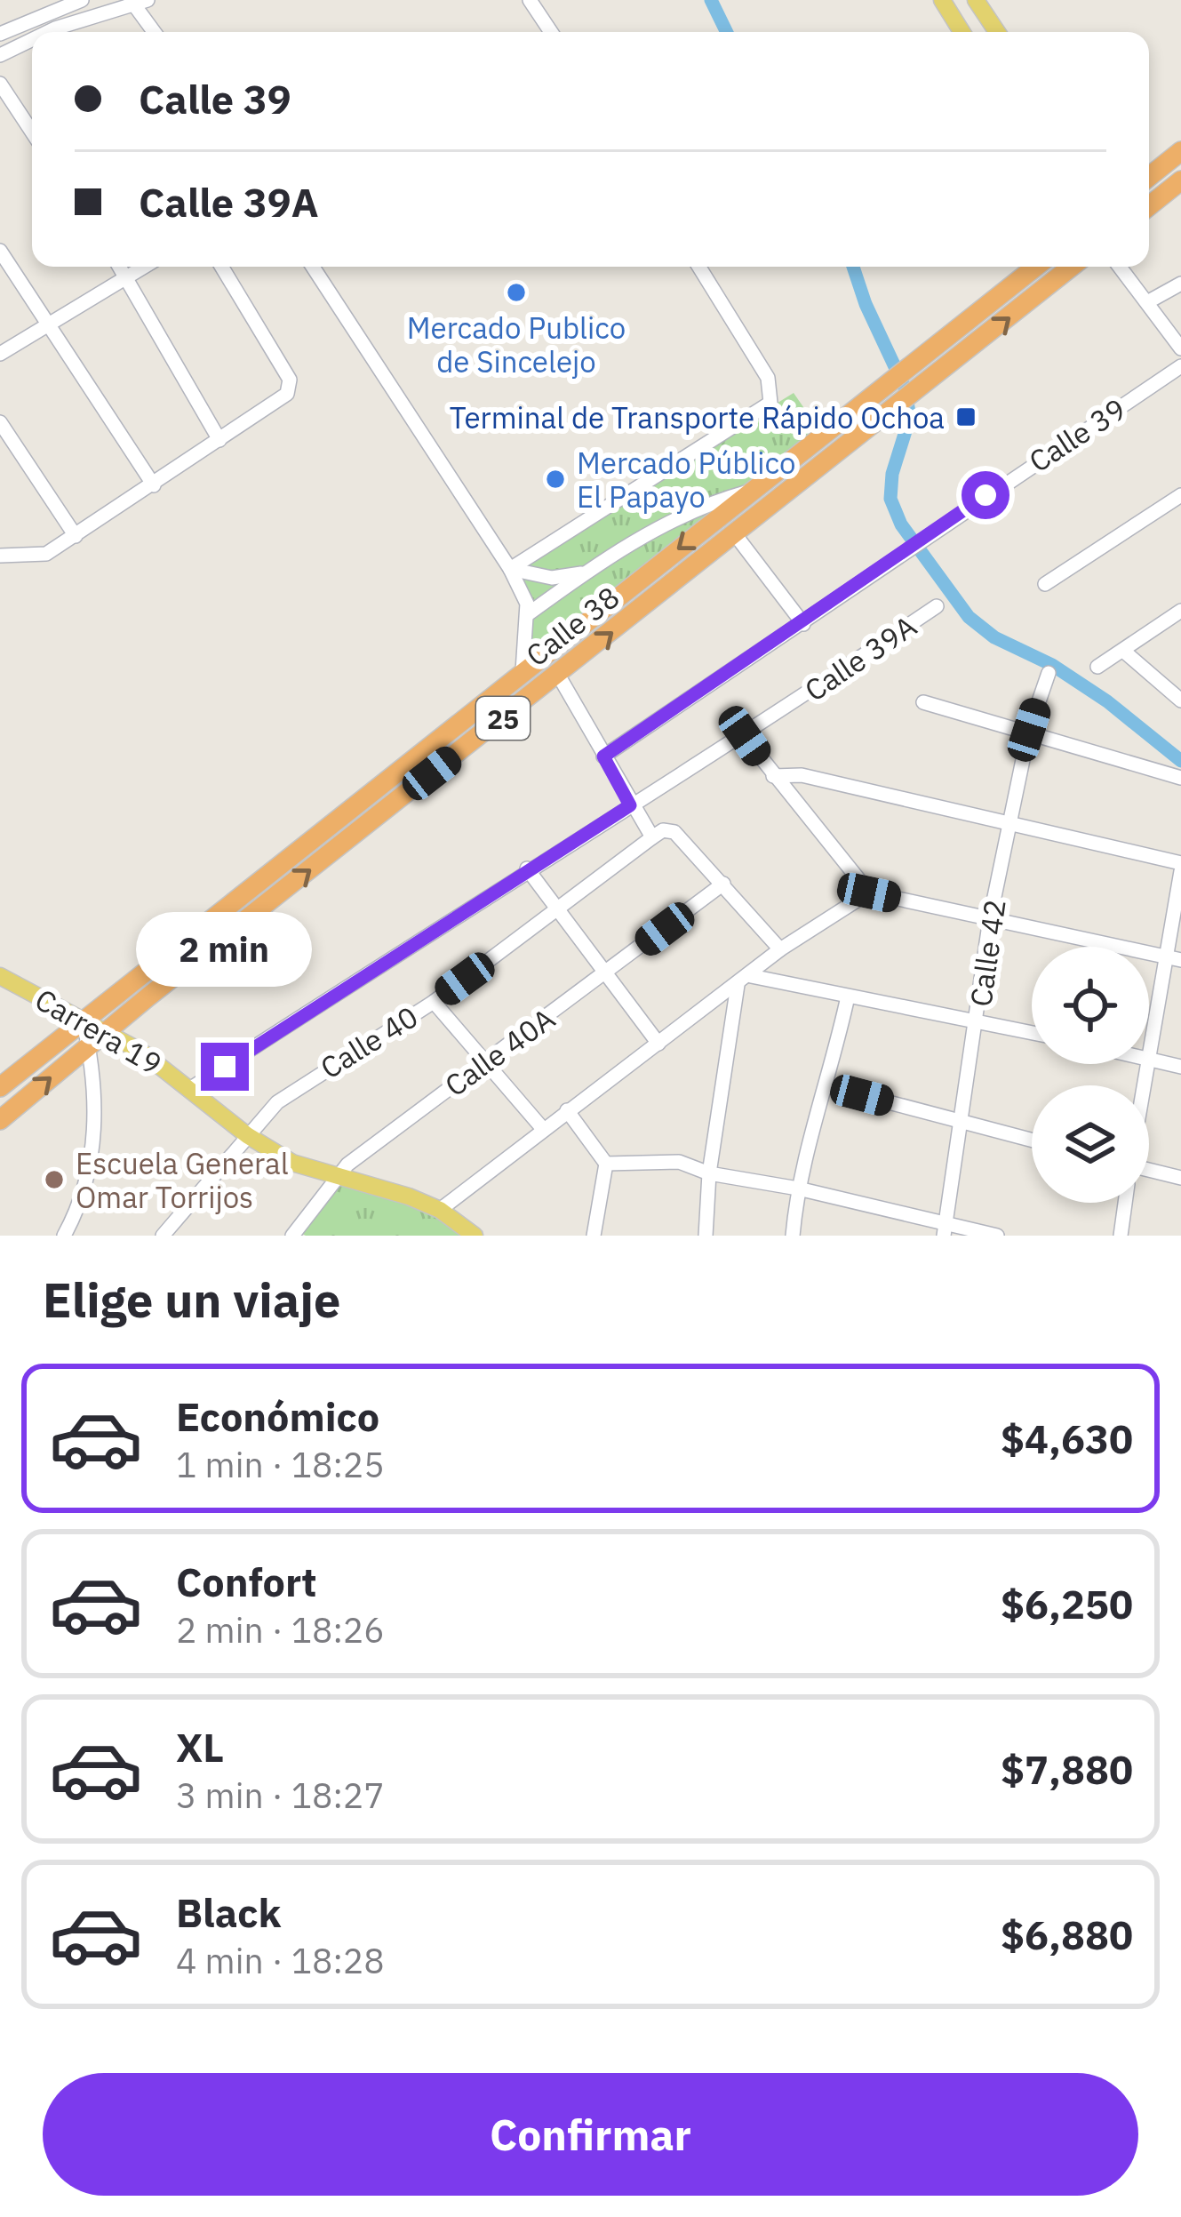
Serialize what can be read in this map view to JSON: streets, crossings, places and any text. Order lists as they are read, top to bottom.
{
  "streets": {
    "highway": ["Calle 38", "25"],
    "main road": ["Carrera 19"],
    "street": [
      "Calle 39",
      "Calle 39A",
      "Calle 42",
      "Calle 40",
      "Calle 40A"
    ]
  },
  "crossings": [
    ["Calle 38", "Carrera 19"],
    ["Calle 39A", "Carrera 19"],
    ["Carrera 19", "Calle 40"],
    ["Carrera 19", "Calle 40A"]
  ],
  "places": {
    "other": ["Mercado Publico de Sincelejo", "Mercado Público El Papayo", "Escuela General Omar Torrijos"],
    "transit": ["Terminal de Transporte Rápido Ochoa"]
  },
  "page": {
    "banner": ["Calle 39", "Calle 39A"],
    "bubble": "2 min",
    "heading": "Elige un viaje",
    "list": [
      {
        "name": "Económico",
        "note": "1 min · 18:25",
        "value": "$4,630"
      },
      {
        "name": "Confort",
        "note": "2 min · 18:26",
        "value": "$6,250"
      },
      {
        "name": "XL",
        "note": "3 min · 18:27",
        "value": "$7,880"
      },
      {
        "name": "Black",
        "note": "4 min · 18:28",
        "value": "$6,880"
      }
    ],
    "buttons": "Confirmar"
  }
}
